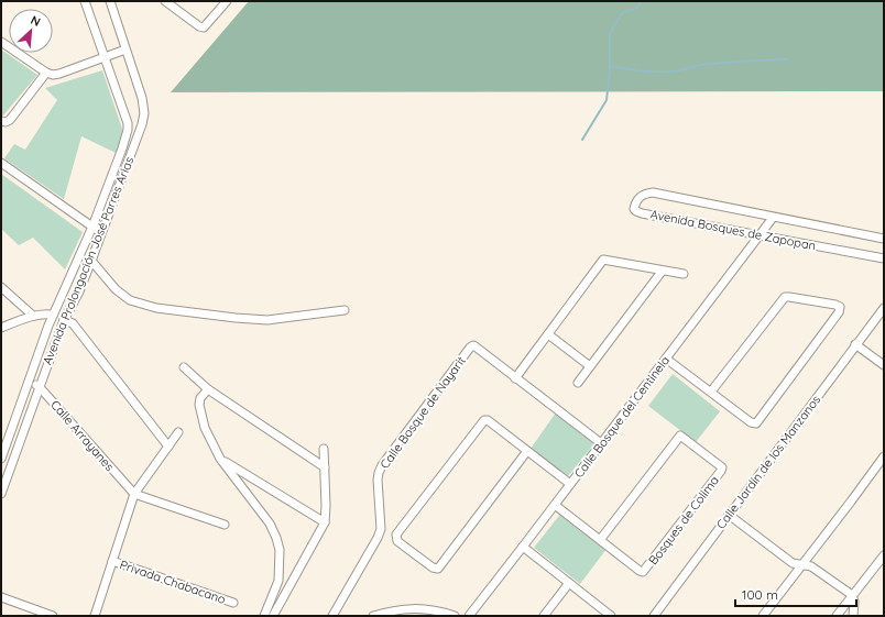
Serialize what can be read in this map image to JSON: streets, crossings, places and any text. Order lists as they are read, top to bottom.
{
  "streets": {
    "street": [
      "Avenida Bosques de Zapopan",
      "Avenida Prolongación José Parres Arias",
      "Calle Bosque de Nayarit",
      "Calle Bosque del Centinela",
      "Calle Arrayanes",
      "Calle Jardín de los Manzanos",
      "Bosques de Colima",
      "Privada Chabacano"
    ]
  },
  "crossings": [
    ["Avenida Bosques de Zapopan", "Calle Bosque del Centinela"],
    ["Avenida Prolongación José Parres Arias", "Calle Arrayanes"]
  ],
  "scale_bar": "100 m",
  "north": "top right"
}
